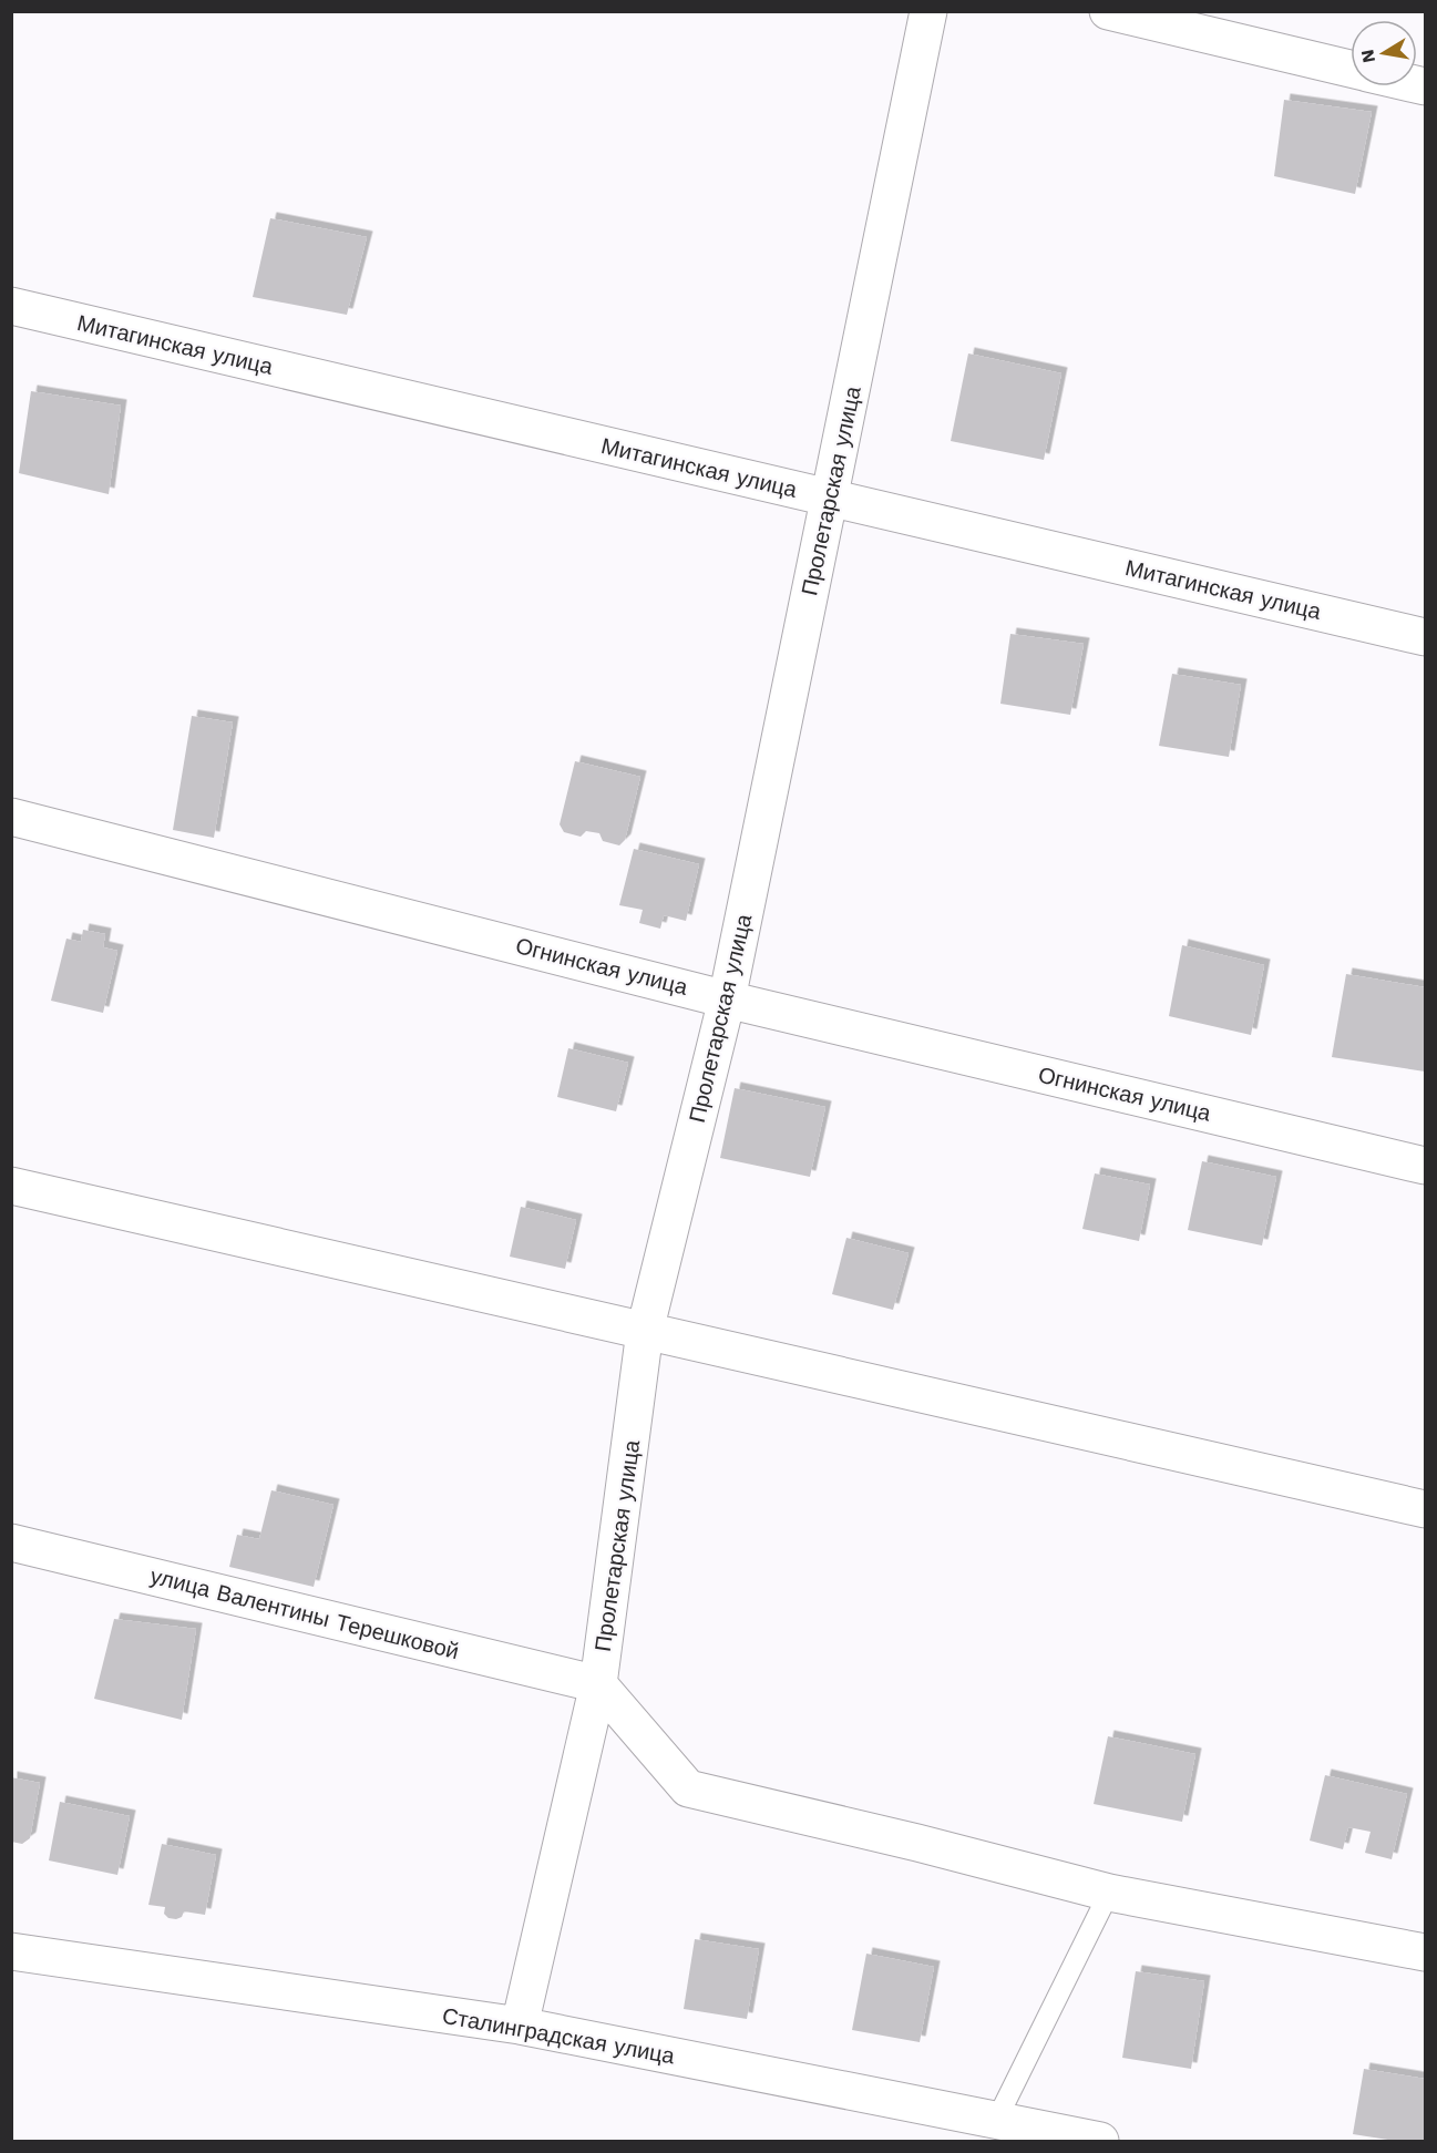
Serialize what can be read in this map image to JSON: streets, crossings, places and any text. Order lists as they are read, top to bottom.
{
  "streets": {
    "street": [
      "Митагинская улица",
      "Пролетарская улица",
      "Огнинская улица",
      "улица Валентины Терешковой",
      "Сталинградская улица"
    ]
  },
  "crossings": [
    ["Митагинская улица", "Пролетарская улица"],
    ["Пролетарская улица", "Огнинская улица"],
    ["Пролетарская улица", "улица Валентины Терешковой"],
    ["Пролетарская улица", "Сталинградская улица"]
  ],
  "north": "left"
}
